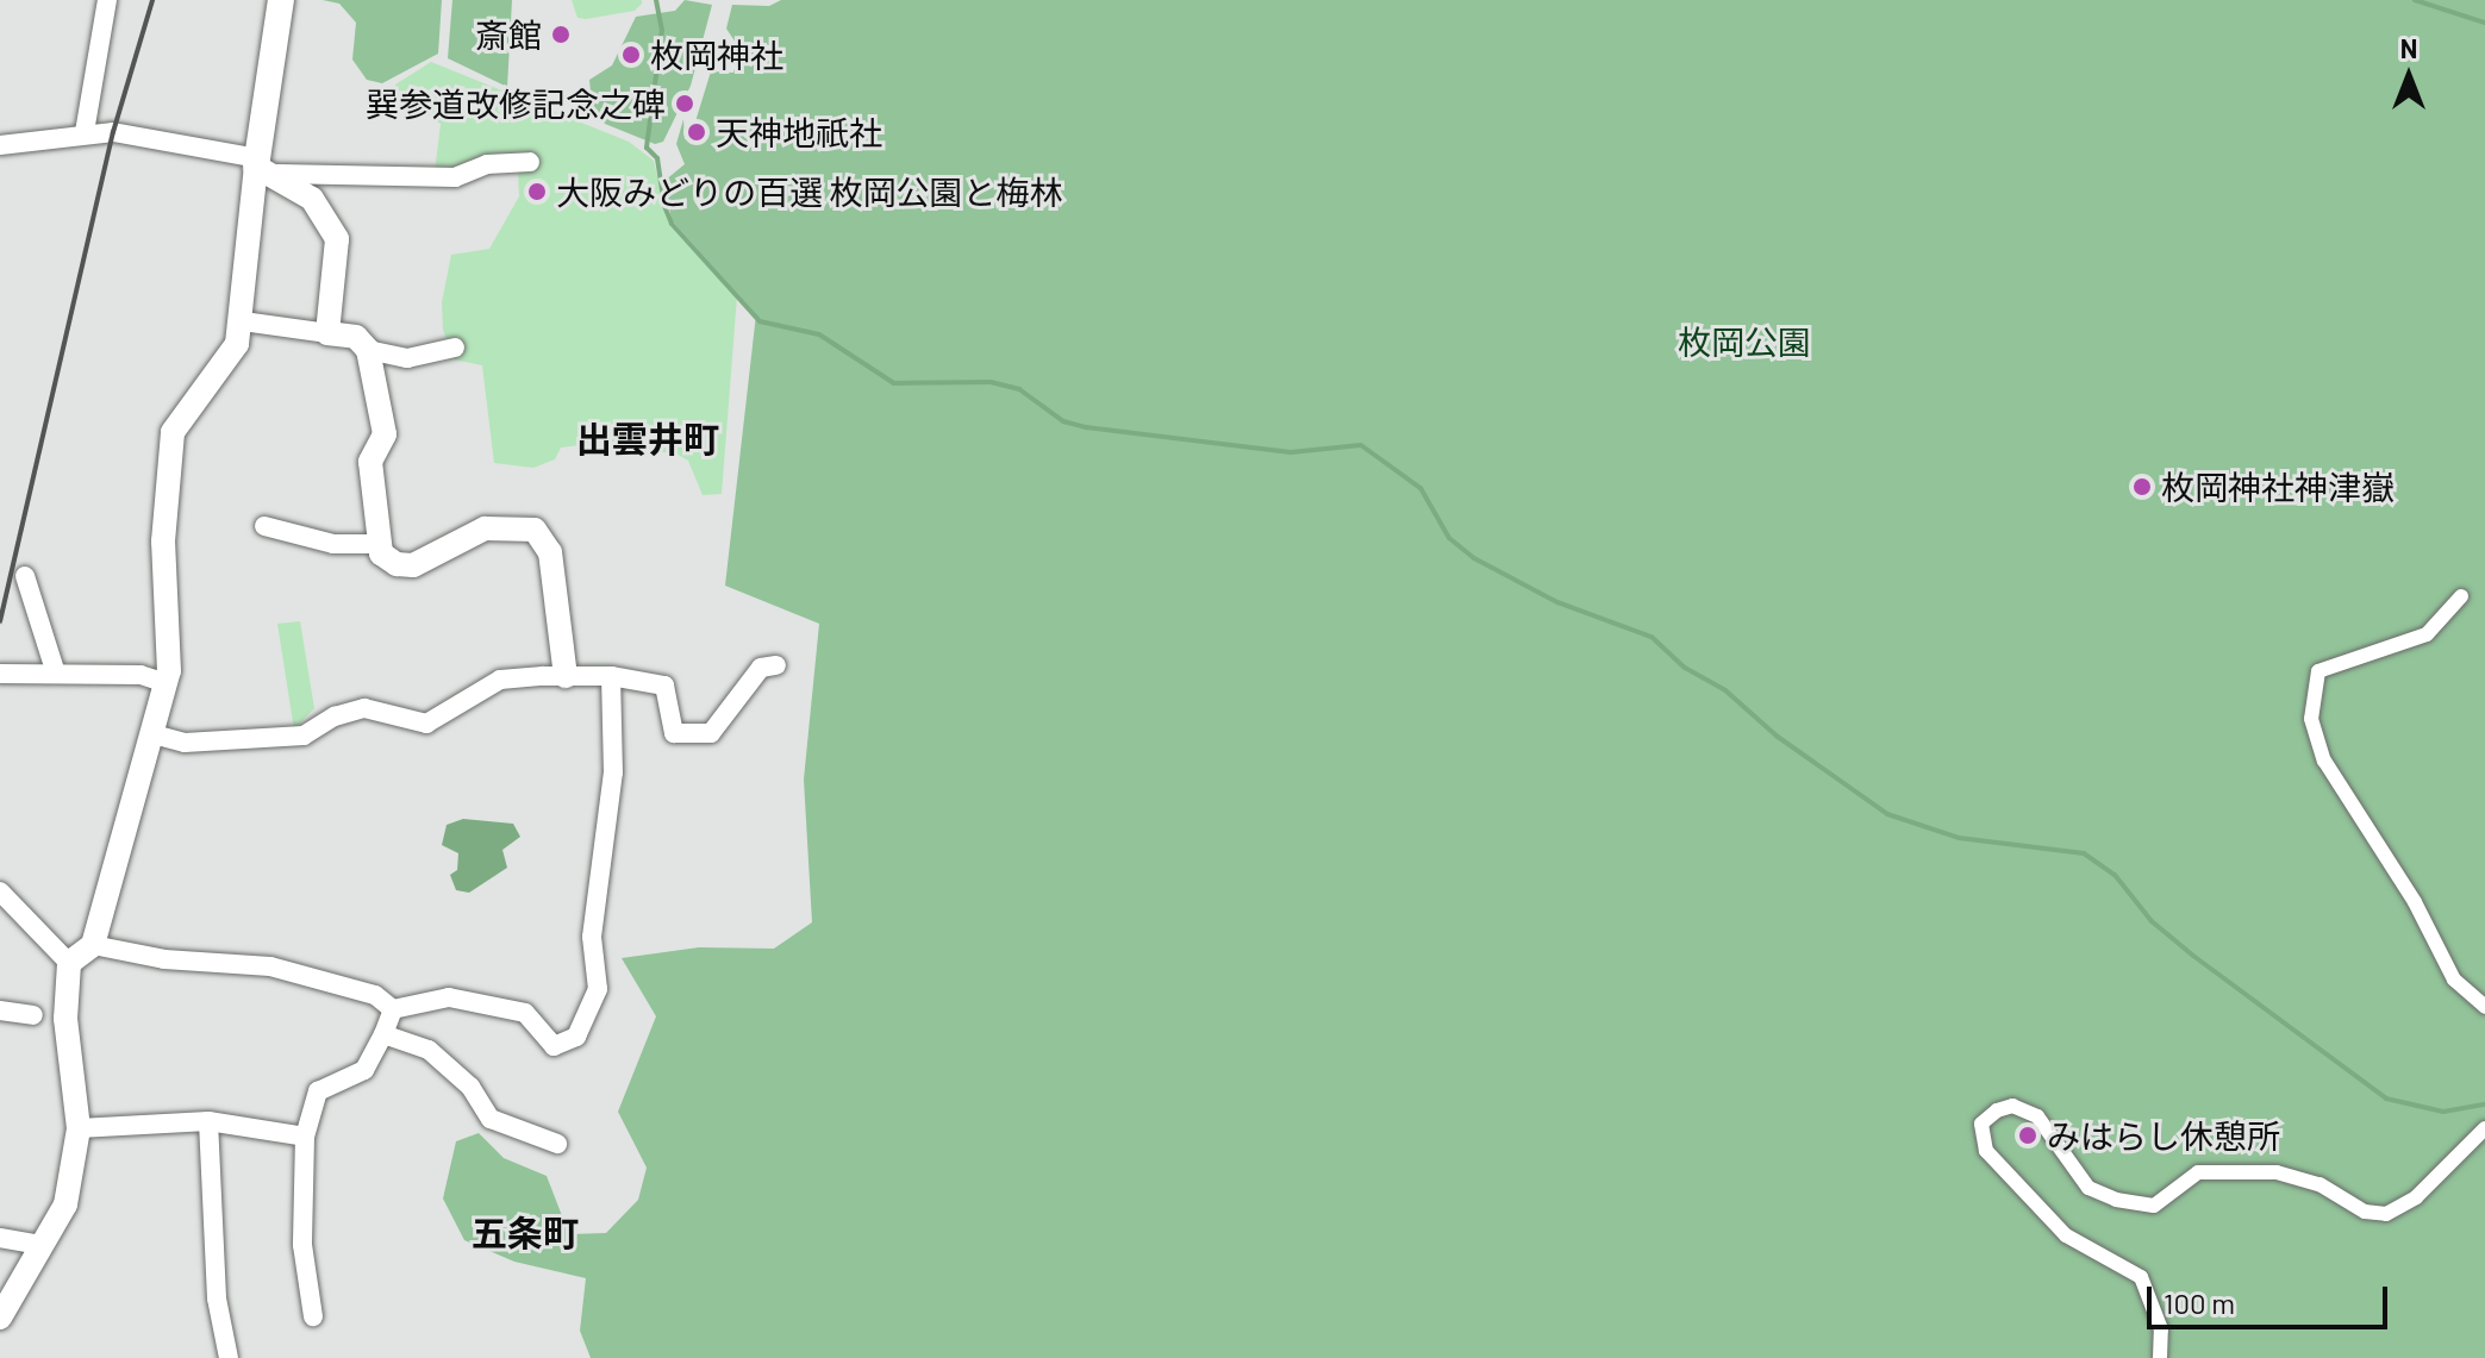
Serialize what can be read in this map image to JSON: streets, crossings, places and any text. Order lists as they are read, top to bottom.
{
  "districts": ["出雲井町", "五条町"],
  "parks": ["枚岡公園"],
  "places": [
    "斎館",
    "枚岡神社",
    "巽参道改修記念之碑",
    "天神地祇社",
    "大阪みどりの百選 枚岡公園と梅林",
    "枚岡神社神津嶽",
    "みはらし休憩所"
  ],
  "scale_bar": "100 m",
  "north": "top"
}
